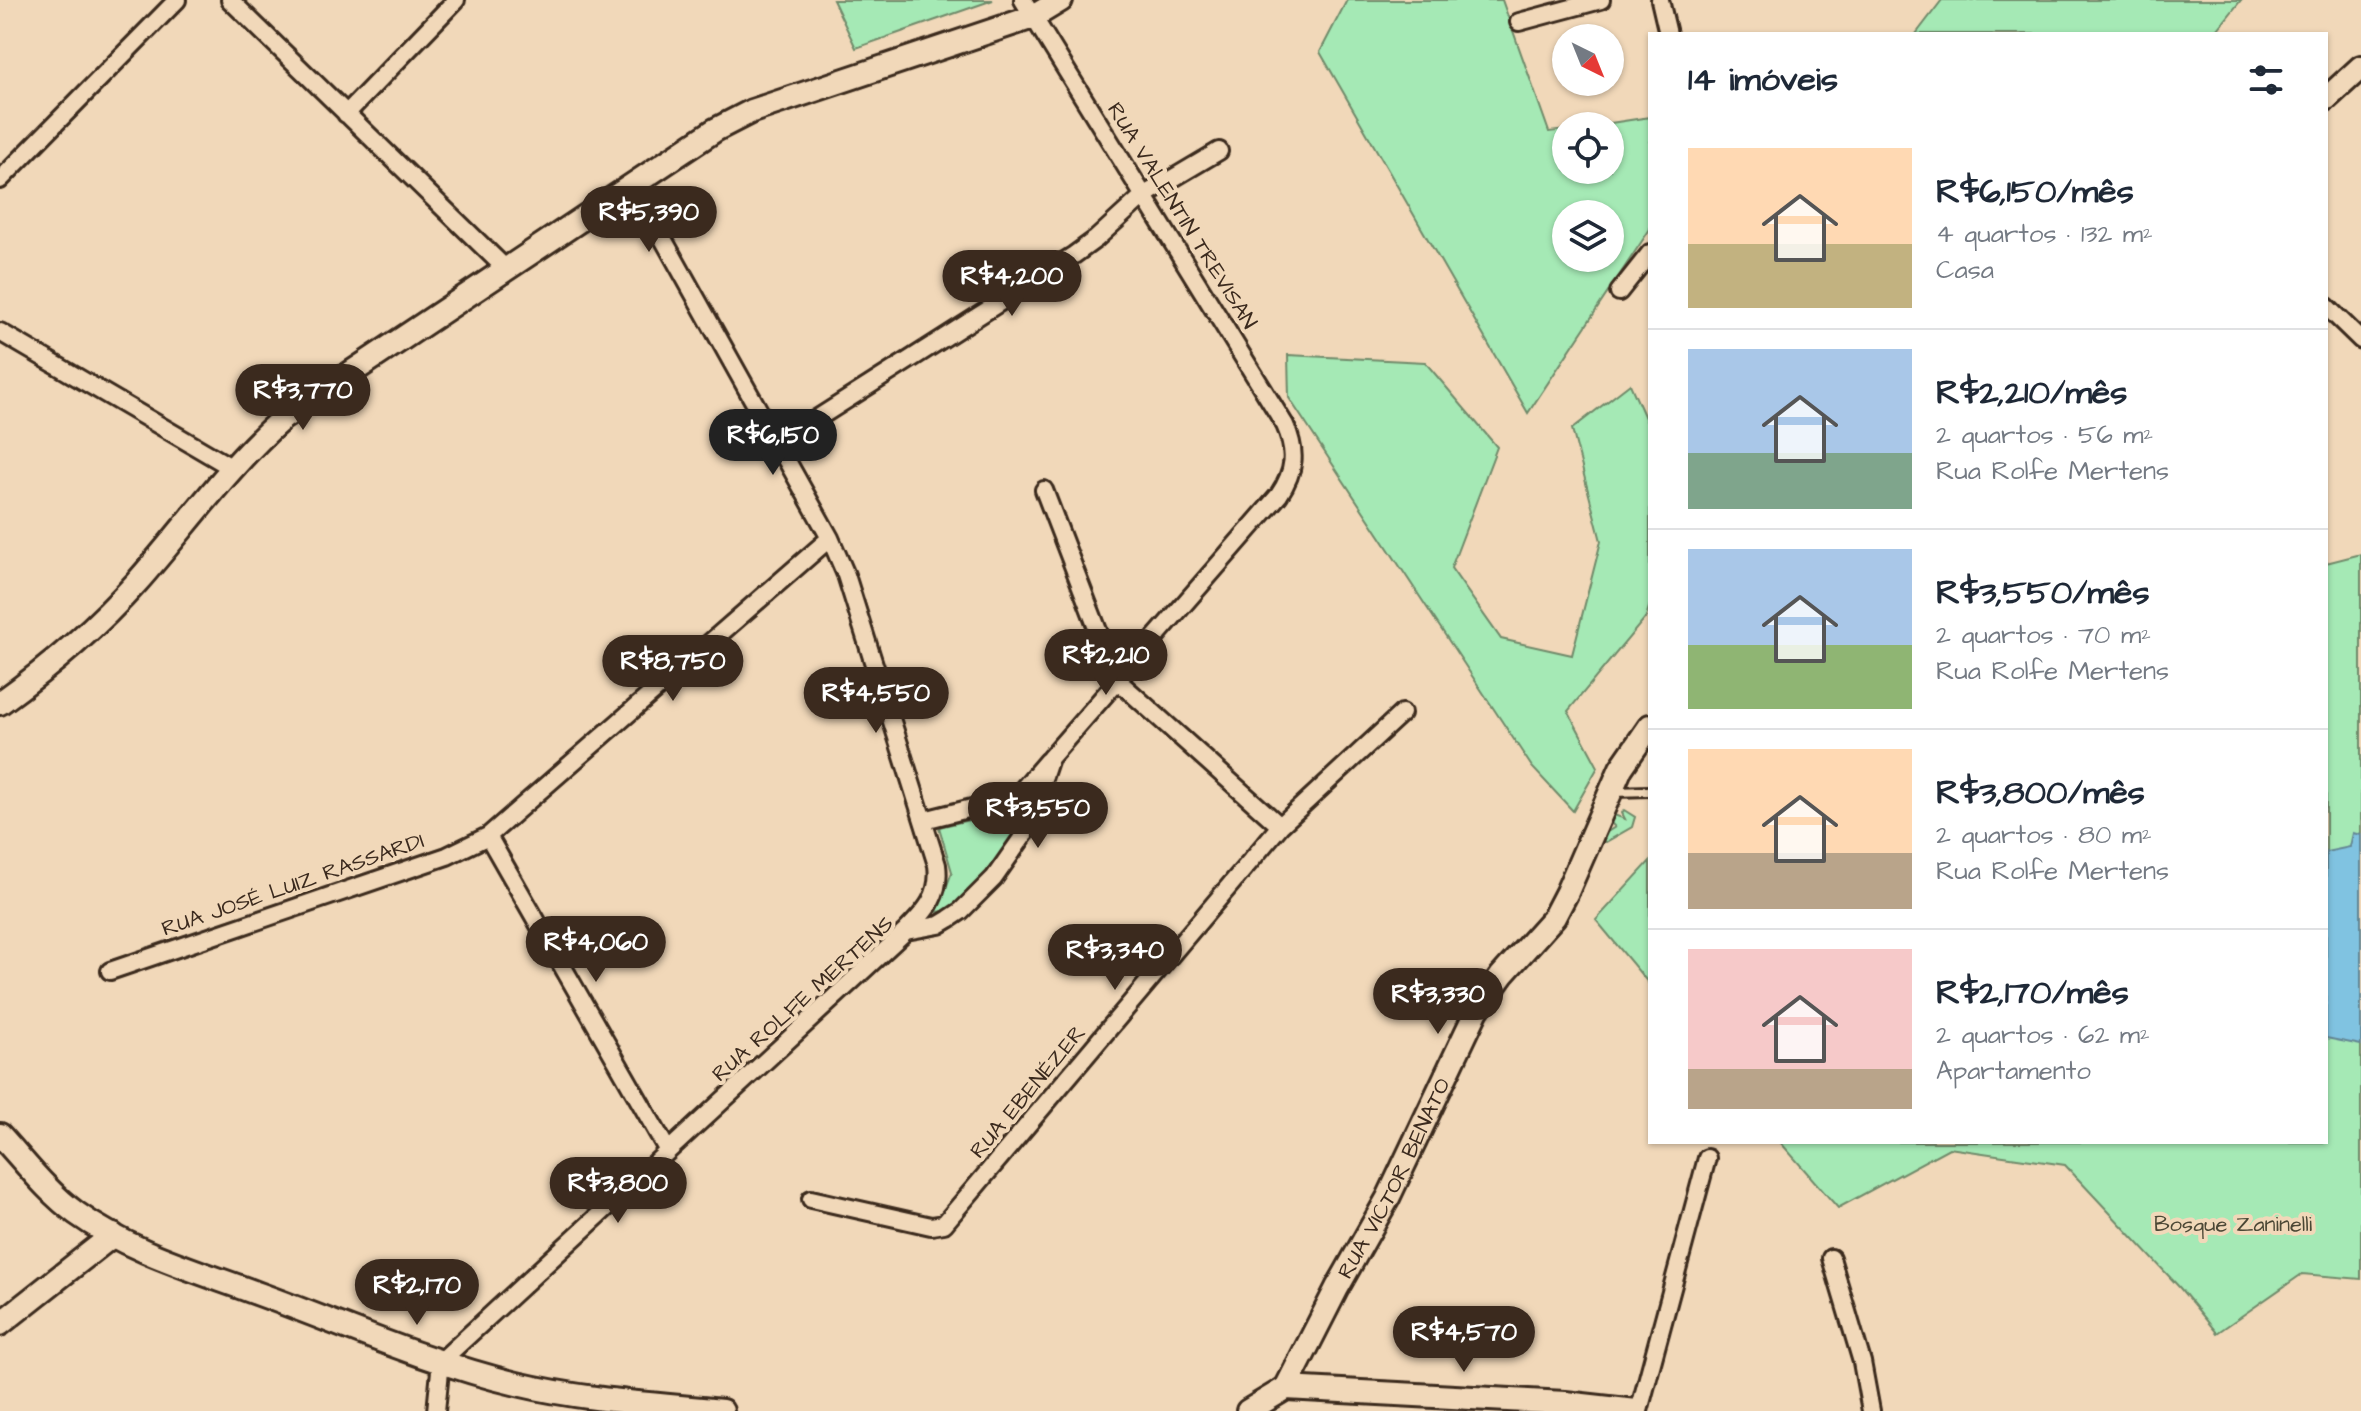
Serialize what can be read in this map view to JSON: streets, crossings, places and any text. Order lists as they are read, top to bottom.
{
  "streets": {
    "street": [
      "RUA VALENTIN TREVISAN",
      "RUA JOSÉ LUIZ RASSARDI",
      "RUA ROLFE MERTENS",
      "RUA EBENÉZER",
      "RUA VICTOR BENATO"
    ]
  },
  "crossings": [
    ["RUA VALENTIN TREVISAN", "RUA ROLFE MERTENS"]
  ],
  "parks": ["Bosque Zaninelli"],
  "north": "bottom right",
  "page": {
    "heading": "14 imóveis",
    "list": [
      {
        "name": "R$6,150/mês",
        "note": "4 quartos · 132 m² · Casa"
      },
      {
        "name": "R$2,210/mês",
        "note": "2 quartos · 56 m² · Rua Rolfe Mertens"
      },
      {
        "name": "R$3,550/mês",
        "note": "2 quartos · 70 m² · Rua Rolfe Mertens"
      },
      {
        "name": "R$3,800/mês",
        "note": "2 quartos · 80 m² · Rua Rolfe Mertens"
      },
      {
        "name": "R$2,170/mês",
        "note": "2 quartos · 62 m² · Apartamento"
      }
    ],
    "price": [
      "R$5,390",
      "R$4,200",
      "R$3,770",
      "R$6,150",
      "R$2,210",
      "R$8,750",
      "R$4,550",
      "R$3,550",
      "R$4,060",
      "R$3,340",
      "R$3,330",
      "R$3,800",
      "R$2,170",
      "R$4,570"
    ]
  }
}
